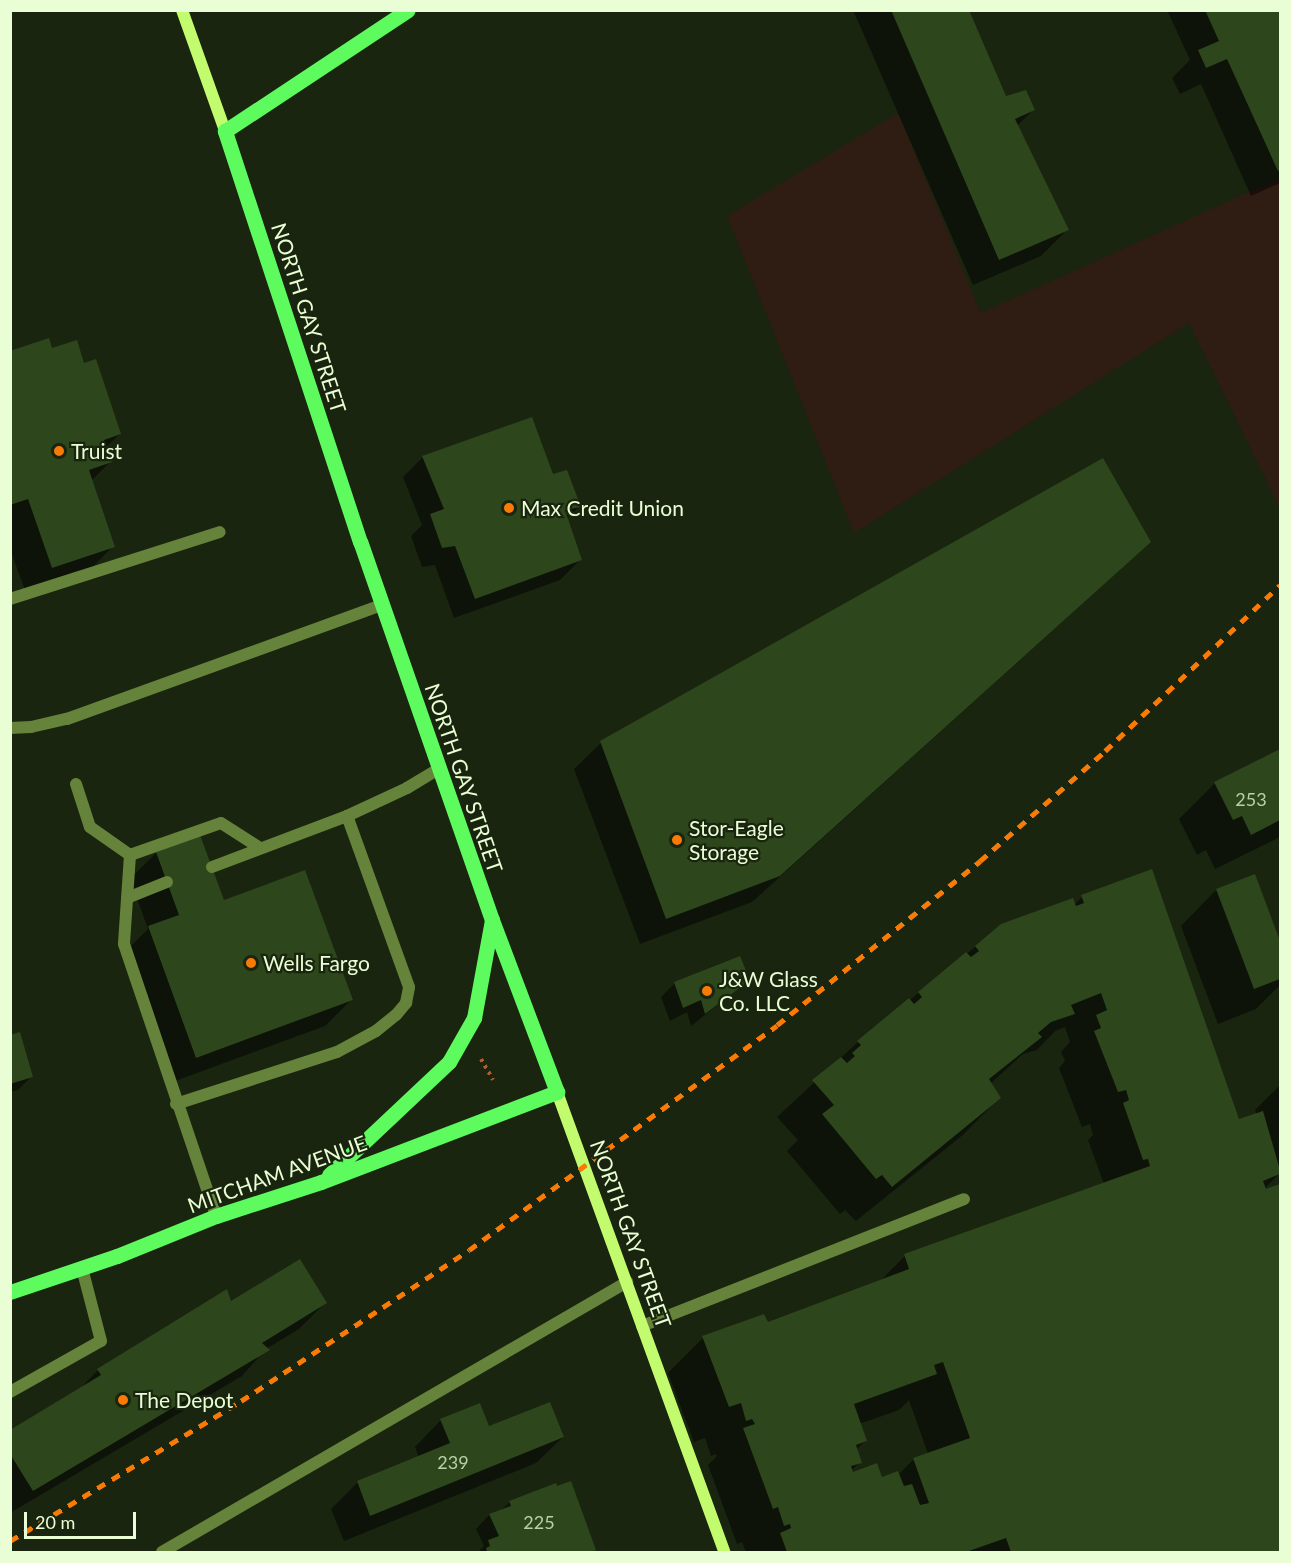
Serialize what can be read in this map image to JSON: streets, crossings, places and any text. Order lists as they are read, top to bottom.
{
  "streets": {
    "main road": ["NORTH GAY STREET", "MITCHAM AVENUE"]
  },
  "crossings": [
    ["NORTH GAY STREET", "MITCHAM AVENUE"]
  ],
  "places": [
    "Truist",
    "Max Credit Union",
    "Stor-Eagle Storage",
    "Wells Fargo",
    "J&W Glass Co. LLC",
    "The Depot"
  ],
  "house_numbers": ["253", "239", "225"],
  "scale_bar": "20 m"
}
